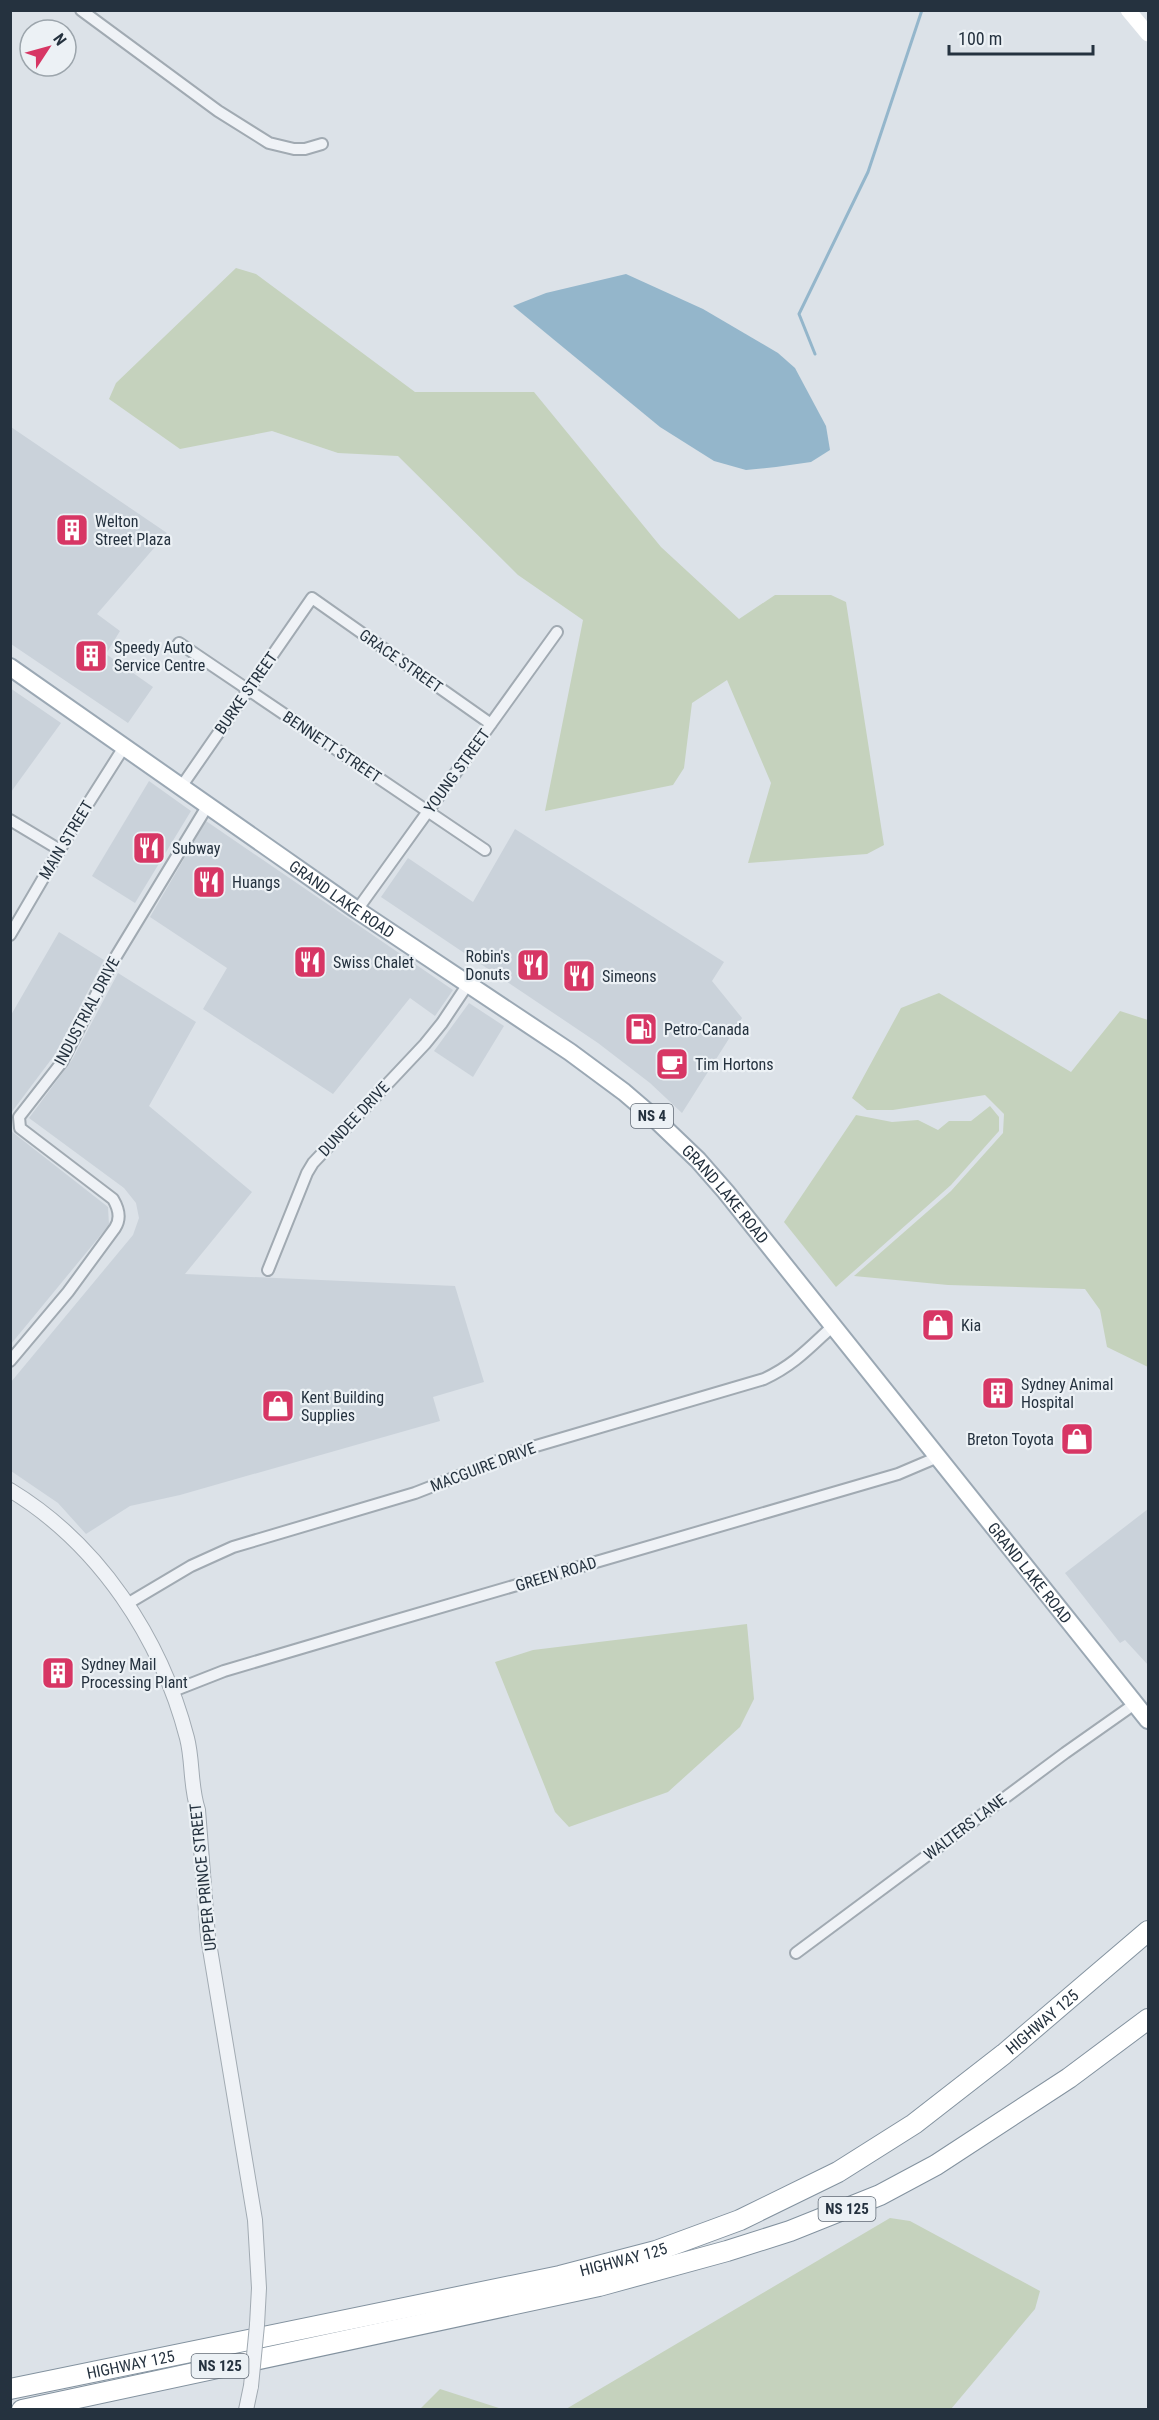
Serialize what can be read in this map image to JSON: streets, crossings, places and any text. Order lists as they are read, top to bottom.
{
  "streets": {
    "highway": ["HIGHWAY 125", "NS 125"],
    "main road": ["GRAND LAKE ROAD", "NS 4"],
    "street": [
      "GRACE STREET",
      "BURKE STREET",
      "BENNETT STREET",
      "YOUNG STREET",
      "MAIN STREET",
      "INDUSTRIAL DRIVE",
      "DUNDEE DRIVE",
      "MACGUIRE DRIVE",
      "GREEN ROAD",
      "WALTERS LANE",
      "UPPER PRINCE STREET"
    ]
  },
  "crossings": [
    ["GRACE STREET", "BURKE STREET"],
    ["GRACE STREET", "YOUNG STREET"],
    ["BURKE STREET", "BENNETT STREET"],
    ["BURKE STREET", "GRAND LAKE ROAD"],
    ["BENNETT STREET", "YOUNG STREET"],
    ["YOUNG STREET", "GRAND LAKE ROAD"],
    ["MAIN STREET", "GRAND LAKE ROAD"],
    ["GRAND LAKE ROAD", "INDUSTRIAL DRIVE"],
    ["GRAND LAKE ROAD", "DUNDEE DRIVE"],
    ["GRAND LAKE ROAD", "MACGUIRE DRIVE"],
    ["GRAND LAKE ROAD", "GREEN ROAD"],
    ["GRAND LAKE ROAD", "WALTERS LANE"],
    ["MACGUIRE DRIVE", "UPPER PRINCE STREET"],
    ["GREEN ROAD", "UPPER PRINCE STREET"]
  ],
  "places": {
    "building": [
      "Welton Street Plaza",
      "Speedy Auto Service Centre",
      "Sydney Animal Hospital",
      "Sydney Mail Processing Plant"
    ],
    "restaurant": [
      "Subway",
      "Huangs",
      "Swiss Chalet",
      "Robin's Donuts",
      "Simeons"
    ],
    "fuel station": ["Petro-Canada"],
    "cafe": ["Tim Hortons"],
    "shop": ["Kia", "Kent Building Supplies", "Breton Toyota"]
  },
  "scale_bar": "100 m",
  "north": "top right"
}
